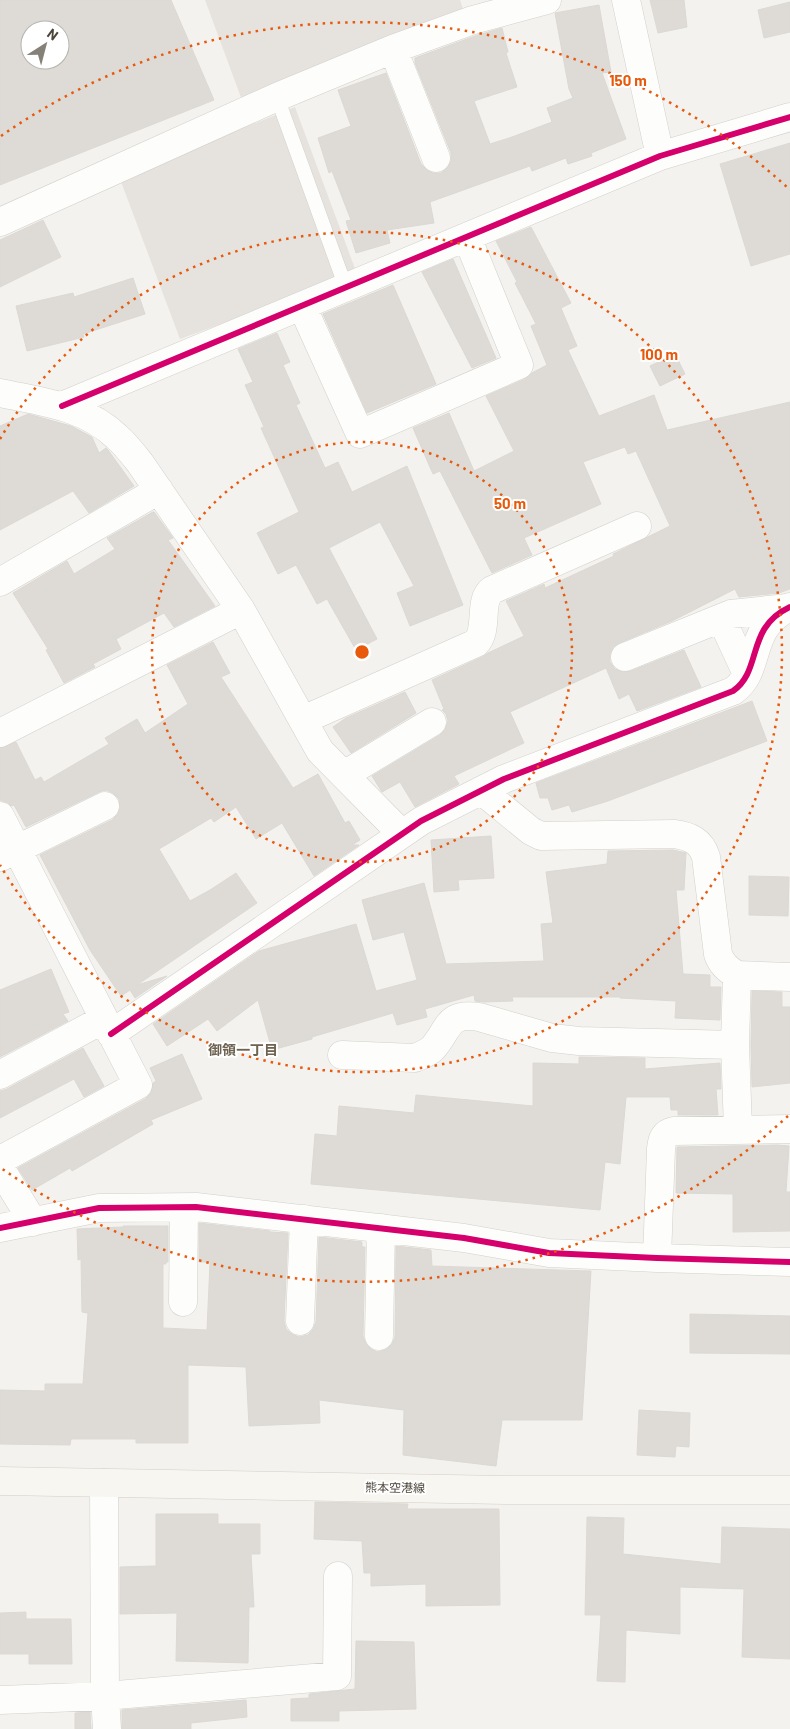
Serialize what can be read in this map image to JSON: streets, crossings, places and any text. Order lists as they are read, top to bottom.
{
  "streets": {
    "main road": ["熊本空港線"]
  },
  "districts": ["御領一丁目"],
  "north": "top right",
  "rings": ["150 m", "100 m", "50 m"]
}
